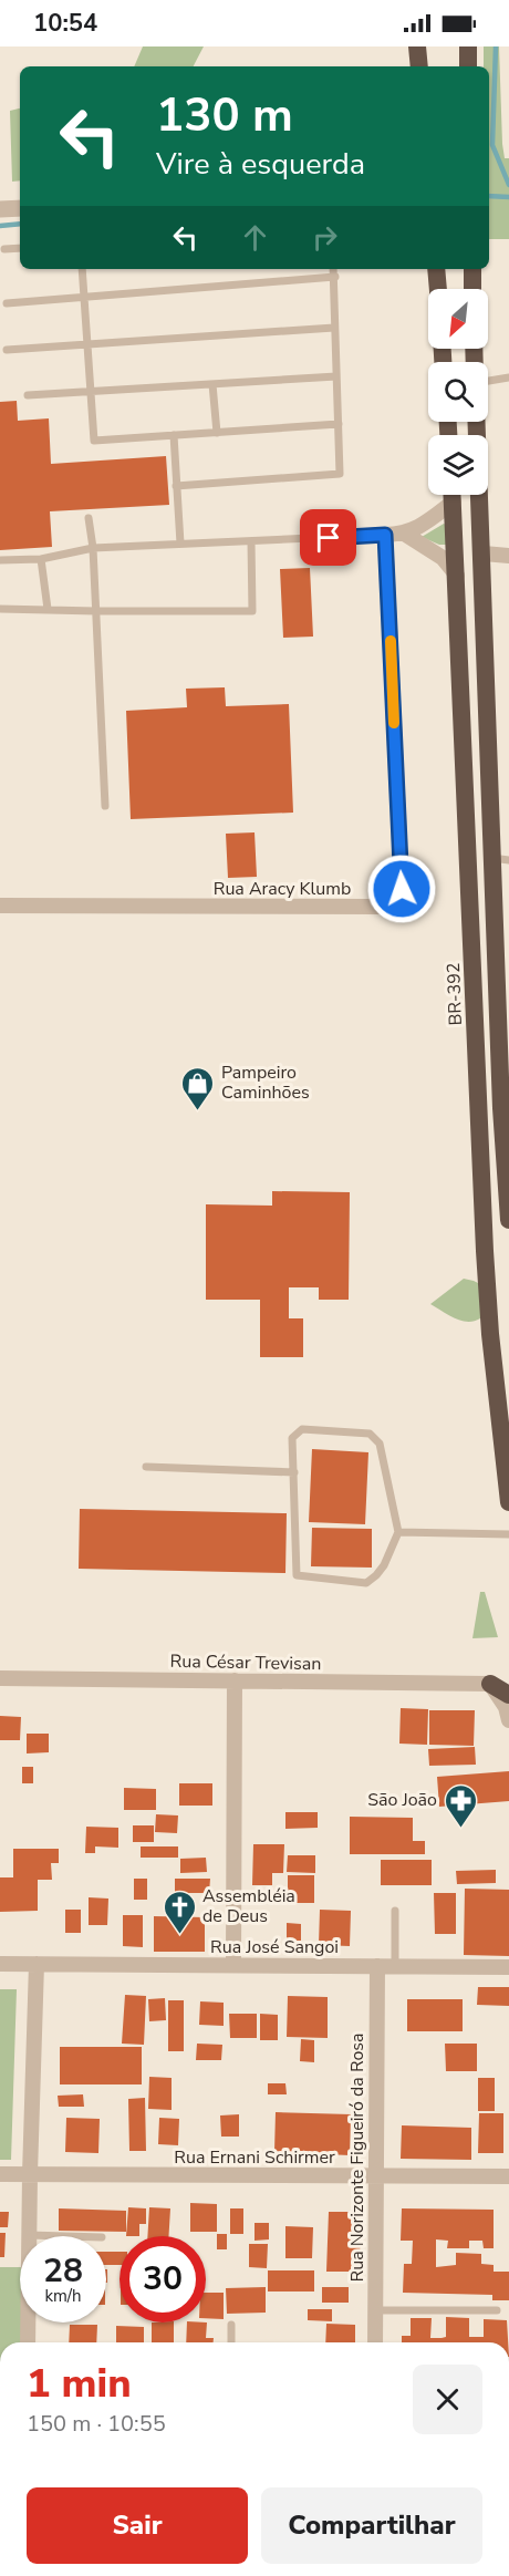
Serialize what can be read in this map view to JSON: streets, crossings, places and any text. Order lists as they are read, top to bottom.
{
  "streets": {
    "highway": ["BR-392"],
    "street": [
      "Rua Aracy Klumb",
      "Rua César Trevisan",
      "Rua José Sangoi",
      "Rua Ernani Schirmer",
      "Rua Norizonte Figueiró da Rosa"
    ]
  },
  "crossings": [
    ["Rua José Sangoi", "Rua Norizonte Figueiró da Rosa"],
    ["Rua Ernani Schirmer", "Rua Norizonte Figueiró da Rosa"]
  ],
  "places": {
    "shop": ["Pampeiro Caminhões"],
    "pharmacy": ["São João"],
    "church": ["Assembléia de Deus"]
  },
  "north": "bottom left",
  "page": {
    "status": "10:54",
    "turn": ["130 m", "Vire à esquerda"],
    "speed": "28 km/h",
    "limit": "30",
    "heading": ["1 min", "150 m · 10:55"],
    "buttons": ["Sair", "Compartilhar"]
  }
}
